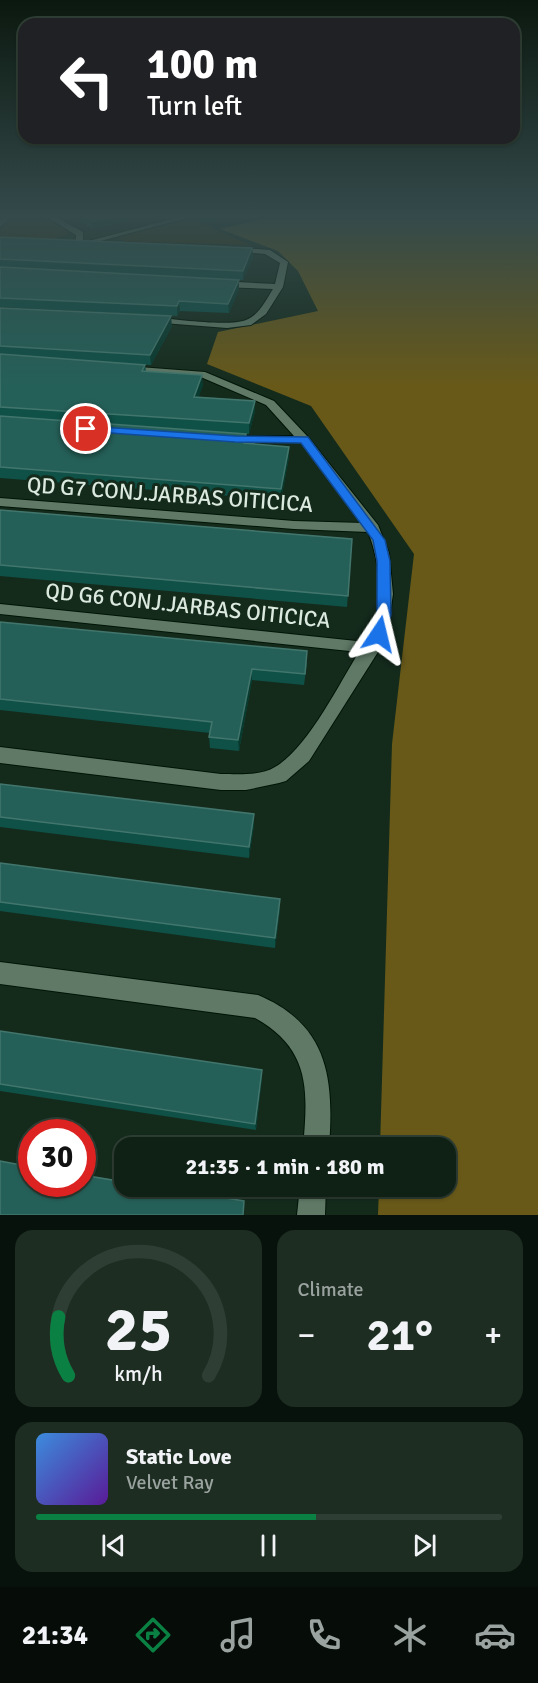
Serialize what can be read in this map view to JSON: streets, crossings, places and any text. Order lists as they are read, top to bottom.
{
  "streets": {
    "street": ["QD G7 CONJ.JARBAS OITICICA", "QD G6 CONJ.JARBAS OITICICA"]
  },
  "page": {
    "turn": ["100 m", "Turn left"],
    "limit": "30",
    "trip": "21:35 · 1 min · 180 m",
    "tile": "Climate",
    "heat": ["−", "21°", "+"],
    "song": ["Static Love", "Velvet Ray"],
    "tabs": "21:34",
    "gauge": ["25", "km/h"]
  }
}
